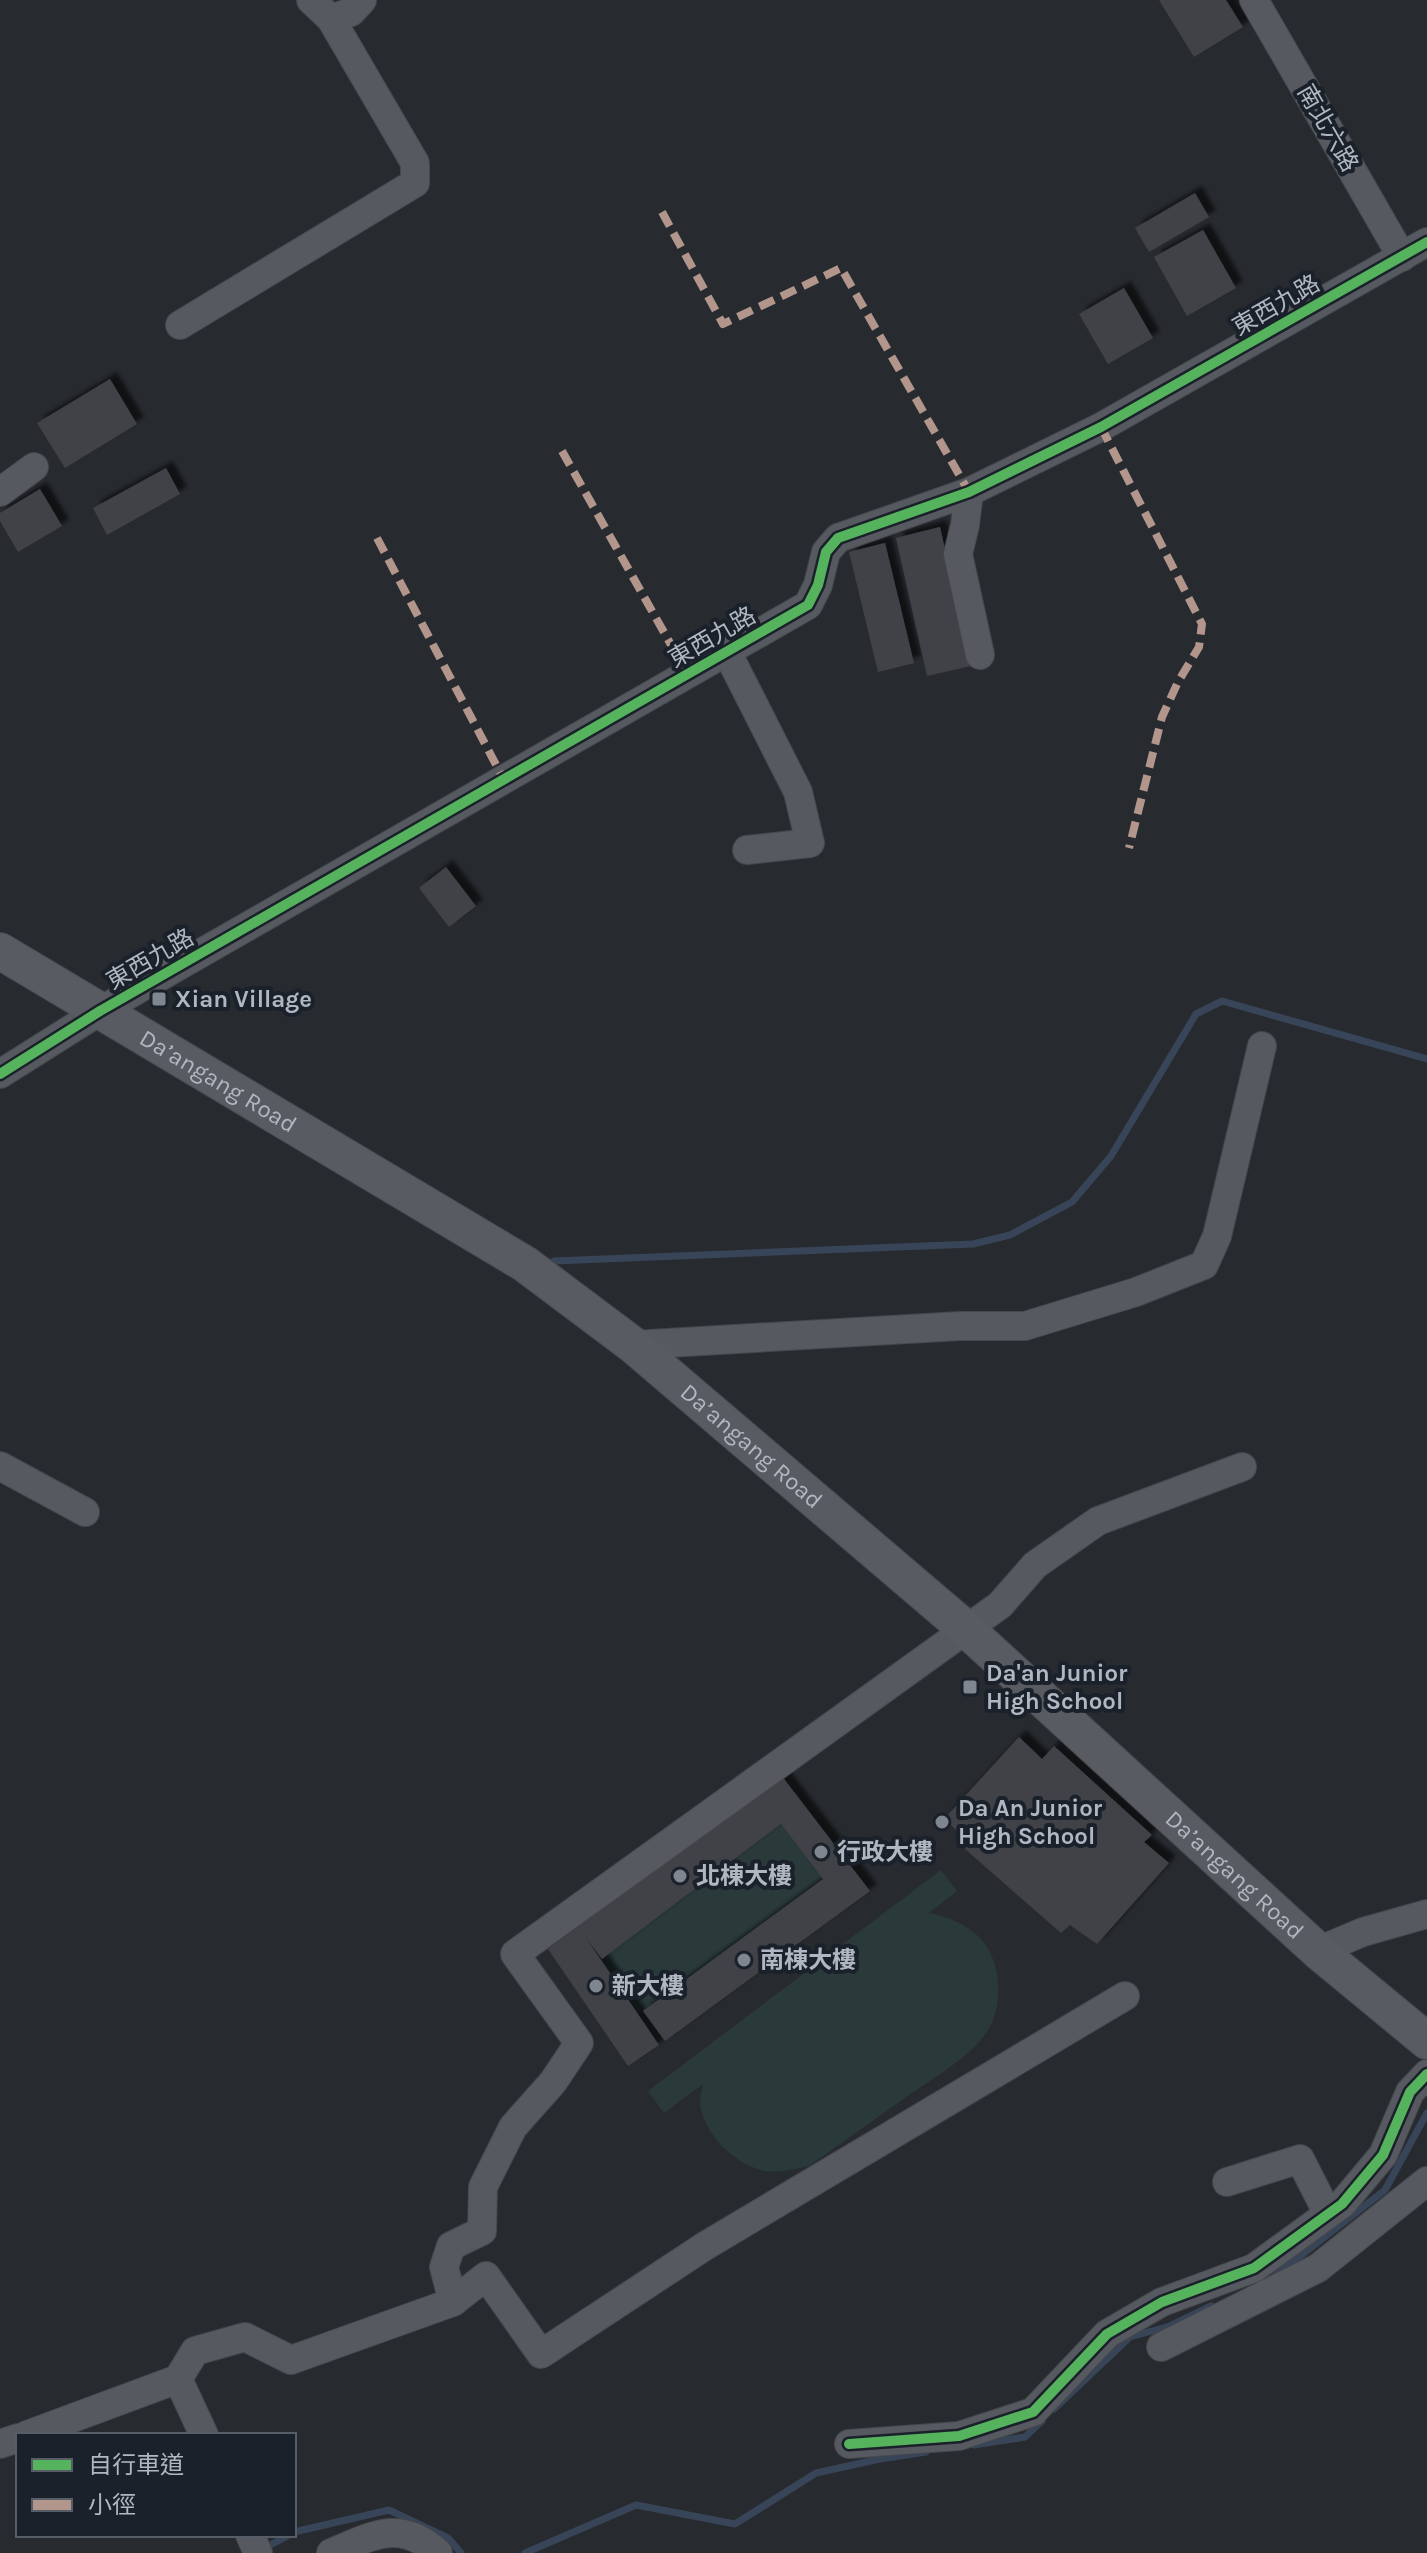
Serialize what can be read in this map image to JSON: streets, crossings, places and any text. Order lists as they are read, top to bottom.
{
  "streets": {
    "main road": ["Da’angang Road"],
    "street": ["南北六路", "東西九路"]
  },
  "crossings": [
    ["南北六路", "東西九路"],
    ["東西九路", "Da’angang Road"]
  ],
  "places": {
    "transit": ["Xian Village", "Da'an Junior High School"],
    "other": [
      "Da An Junior High School",
      "行政大樓",
      "北棟大樓",
      "南棟大樓",
      "新大樓"
    ]
  },
  "legend": ["自行車道", "小徑"]
}
